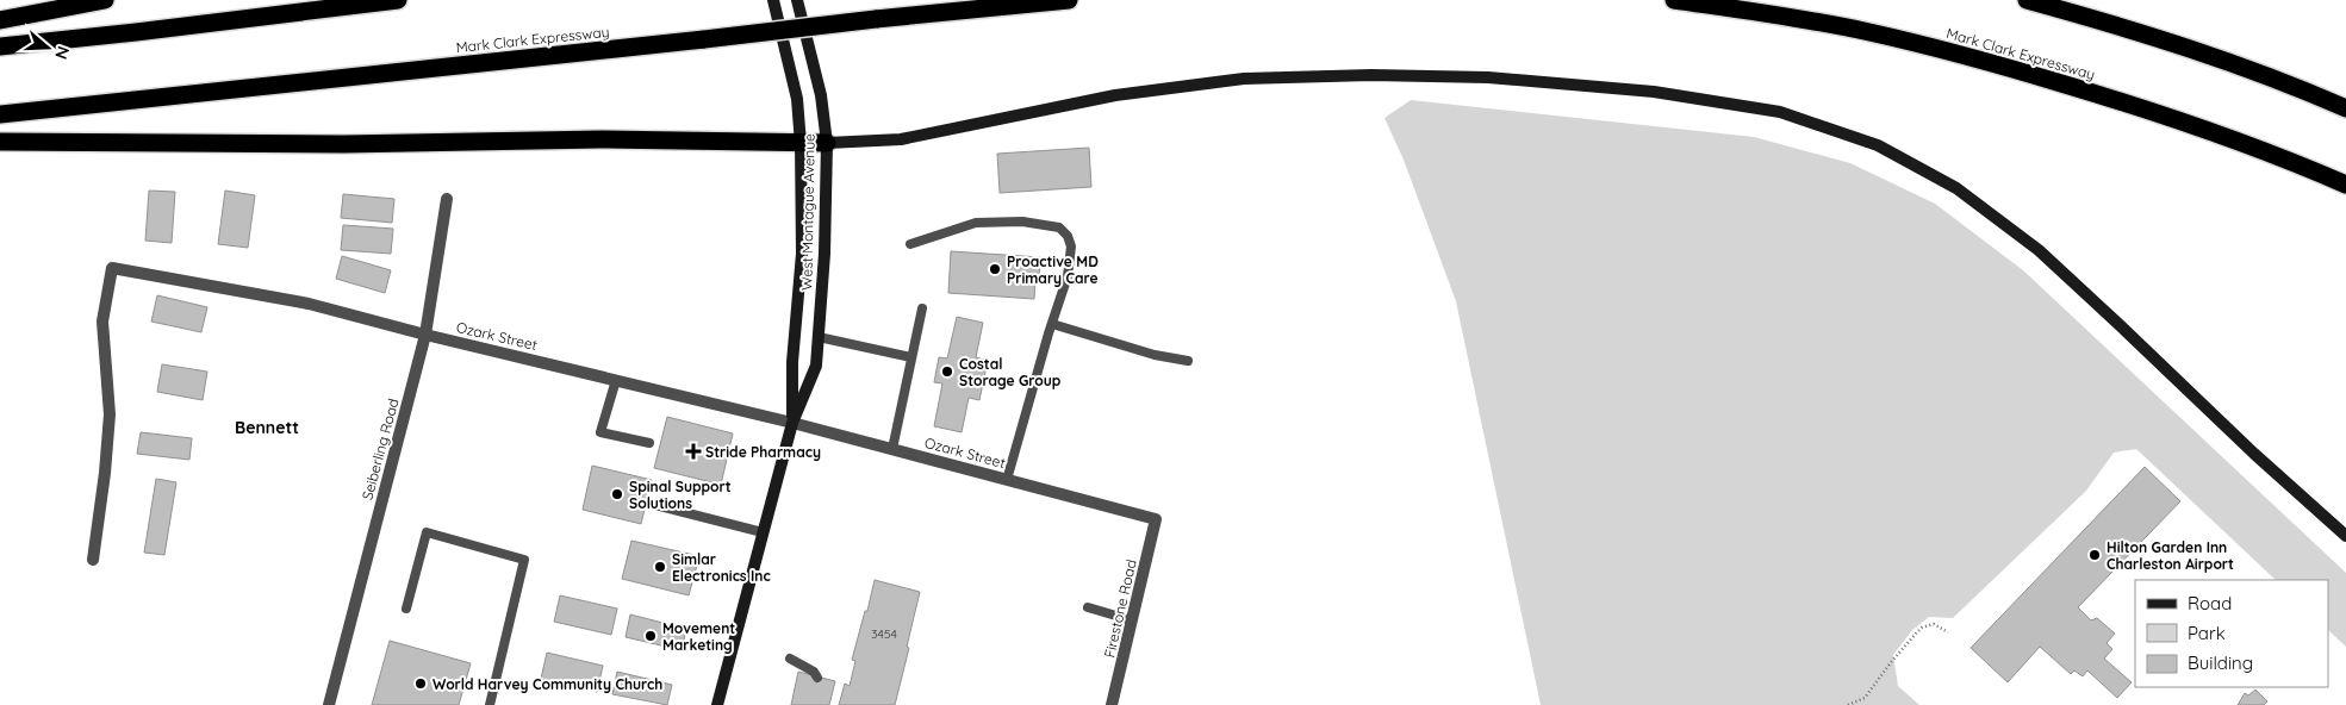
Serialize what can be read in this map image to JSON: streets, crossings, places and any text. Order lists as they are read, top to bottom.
{
  "streets": {
    "highway": ["Mark Clark Expressway"],
    "main road": ["West Montague Avenue"],
    "street": ["Ozark Street", "Seiberling Road", "Firestone Road"]
  },
  "crossings": [
    ["West Montague Avenue", "Ozark Street"],
    ["Ozark Street", "Seiberling Road"],
    ["Ozark Street", "Firestone Road"]
  ],
  "districts": ["Bennett"],
  "places": {
    "other": [
      "Proactive MD Primary Care",
      "Costal Storage Group",
      "Spinal Support Solutions",
      "Hilton Garden Inn Charleston Airport",
      "Simlar Electronics Inc",
      "Movement Marketing",
      "World Harvey Community Church"
    ],
    "health": ["Stride Pharmacy"]
  },
  "house_numbers": ["3454"],
  "legend": ["Road", "Park", "Building"],
  "north": "right"
}
